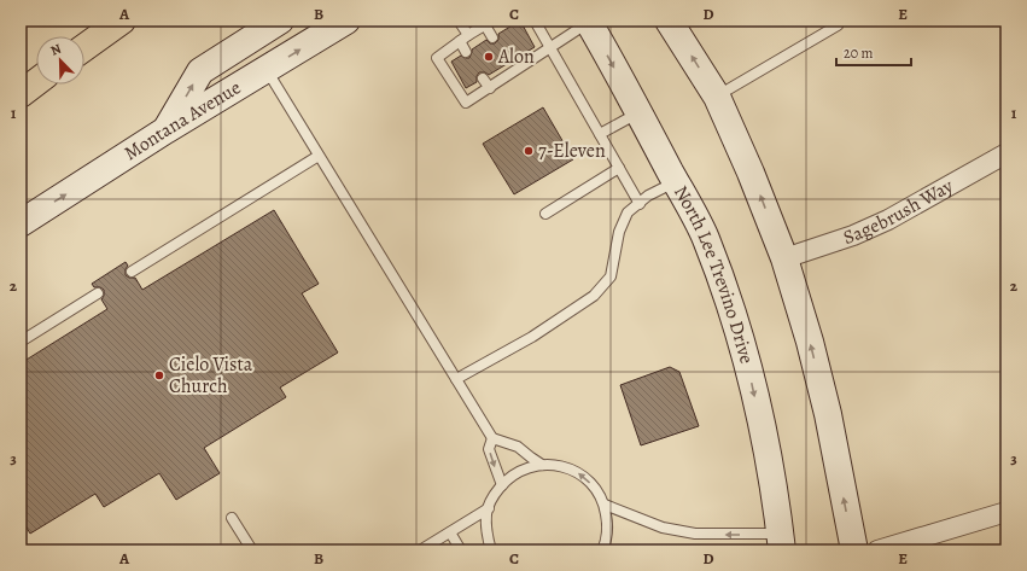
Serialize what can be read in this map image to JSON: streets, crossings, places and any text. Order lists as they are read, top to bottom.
{
  "streets": {
    "main road": ["Montana Avenue", "North Lee Trevino Drive"],
    "street": ["Sagebrush Way"]
  },
  "one_way": ["Montana Avenue"],
  "places": ["Alon", "7-Eleven", "Cielo Vista Church"],
  "scale_bar": "20 m",
  "north": "top left",
  "grid": {
    "columns": [
      "A",
      "B",
      "C",
      "D",
      "E"
    ],
    "rows": ["1", "2", "3"]
  }
}
